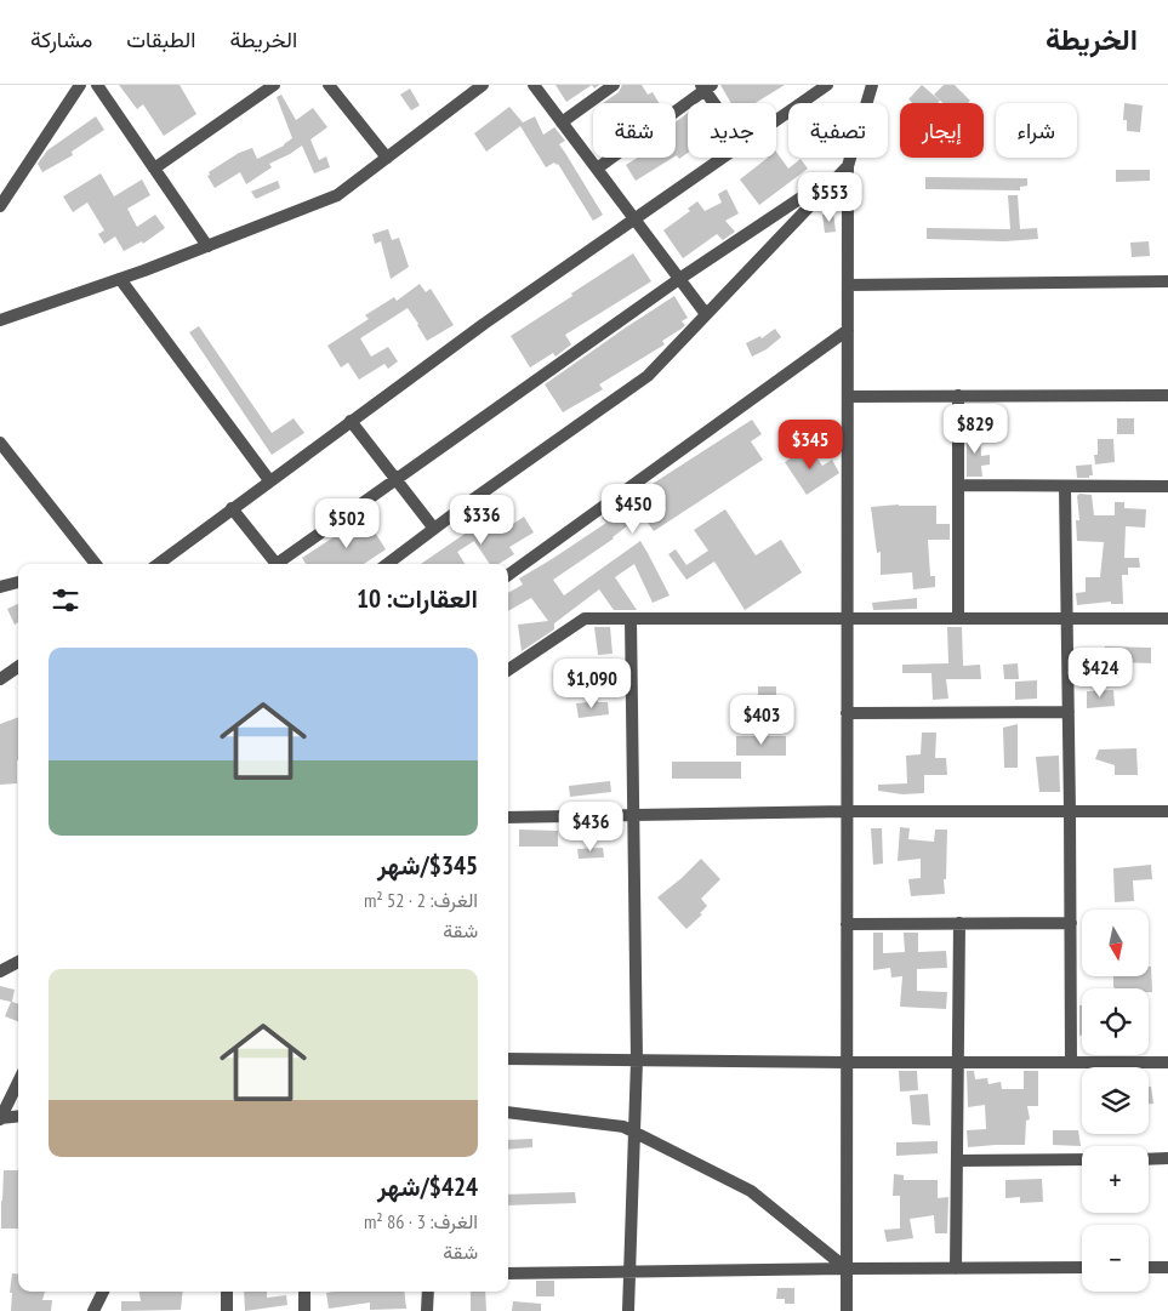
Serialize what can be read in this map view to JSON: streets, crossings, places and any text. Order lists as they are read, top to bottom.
{
  "north": "bottom",
  "page": {
    "header": "الخريطة",
    "nav": ["الخريطة", "الطبقات", "مشاركة"],
    "chip": [
      "شراء",
      "إيجار",
      "تصفية",
      "جديد",
      "شقة"
    ],
    "price": [
      "$553",
      "$829",
      "$345",
      "$450",
      "$336",
      "$502",
      "$424",
      "$1,090",
      "$403",
      "$436"
    ],
    "heading": "العقارات: 10",
    "list": [
      {
        "name": "$345/شهر",
        "note": "الغرف: 2 · 52 m² · شقة"
      },
      {
        "name": "$424/شهر",
        "note": "الغرف: 3 · 86 m² · شقة"
      }
    ],
    "map_buttons": ["+", "−"]
  }
}
